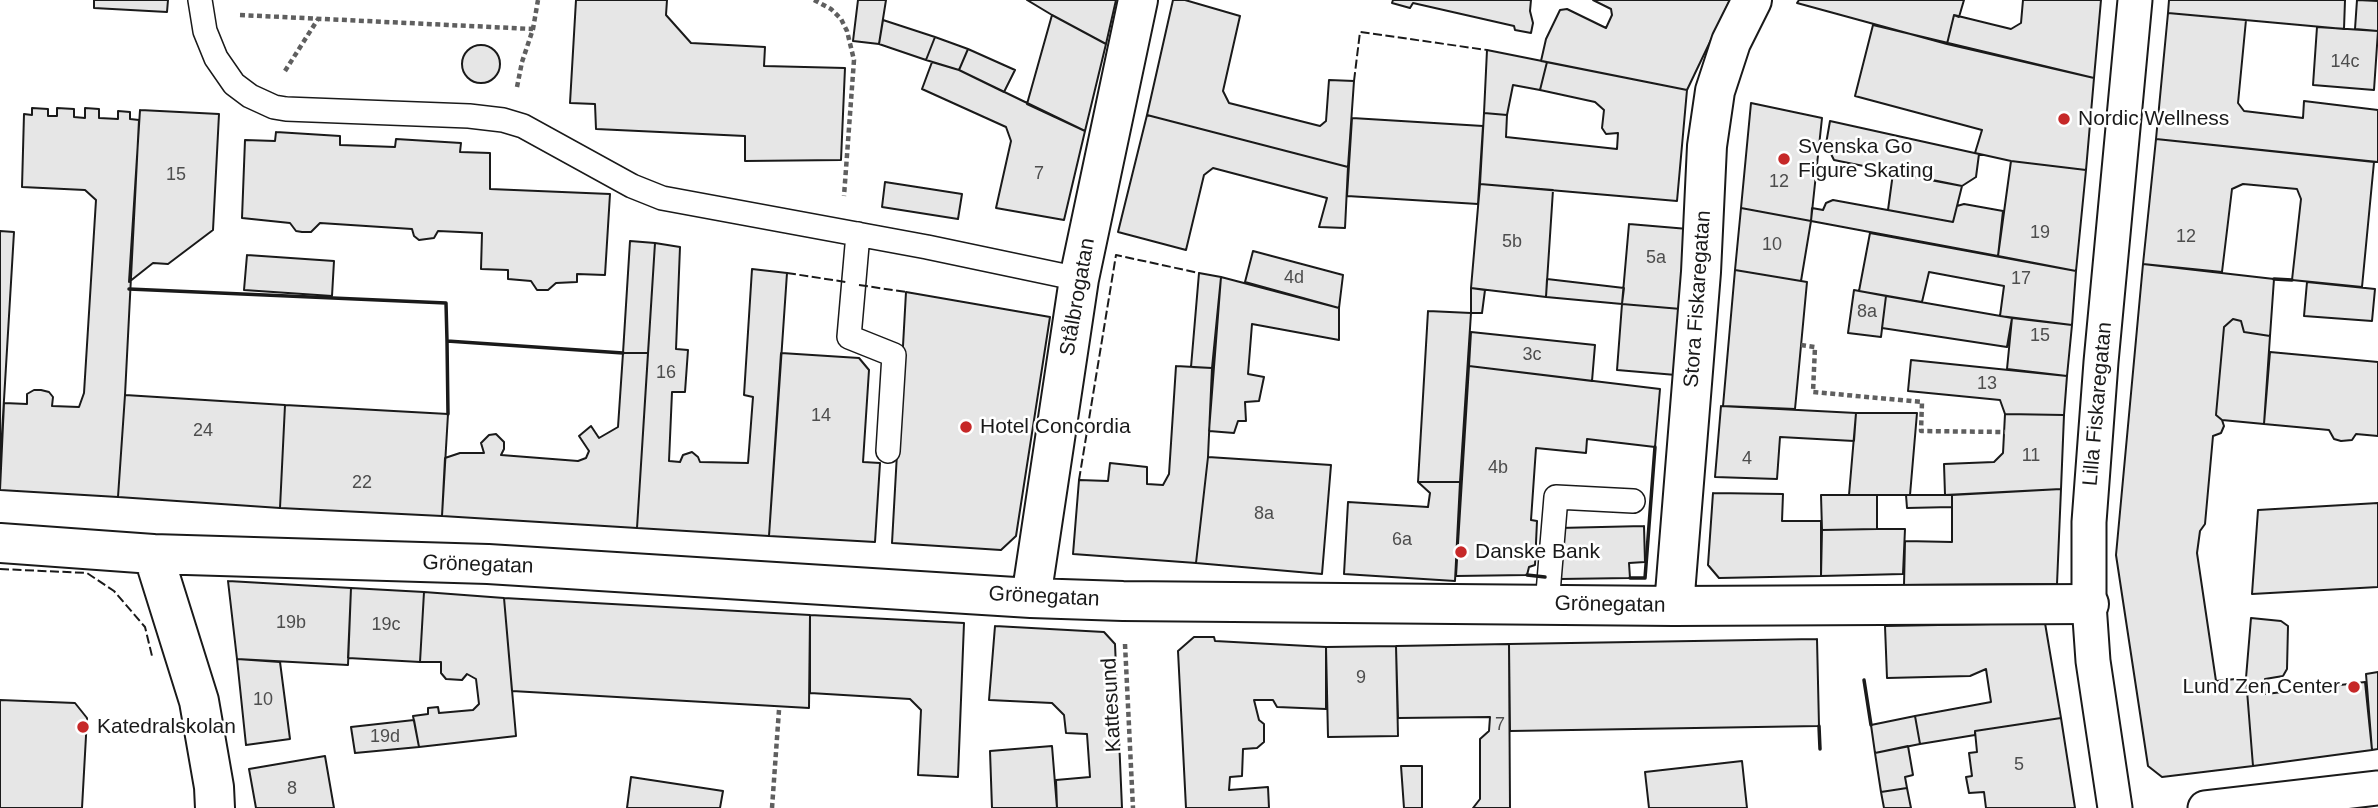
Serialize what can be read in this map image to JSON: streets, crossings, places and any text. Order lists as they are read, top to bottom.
{
  "streets": {
    "street": [
      "Stålbrogatan",
      "Stora Fiskaregatan",
      "Lilla Fiskaregatan",
      "Grönegatan"
    ],
    "path": ["Kattesund"]
  },
  "crossings": [
    ["Stålbrogatan", "Grönegatan"],
    ["Stora Fiskaregatan", "Grönegatan"],
    ["Lilla Fiskaregatan", "Grönegatan"],
    ["Grönegatan", "Kattesund"]
  ],
  "places": [
    "Nordic Wellness",
    "Svenska Go Figure Skating",
    "Hotel Concordia",
    "Danske Bank",
    "Lund Zen Center",
    "Katedralskolan"
  ],
  "house_numbers": [
    "14c",
    "7",
    "15",
    "12",
    "19",
    "12",
    "5b",
    "10",
    "5a",
    "4d",
    "17",
    "8a",
    "15",
    "3c",
    "16",
    "13",
    "14",
    "24",
    "11",
    "4",
    "4b",
    "22",
    "8a",
    "6a",
    "19b",
    "19c",
    "9",
    "10",
    "7",
    "19d",
    "5",
    "8"
  ]
}
